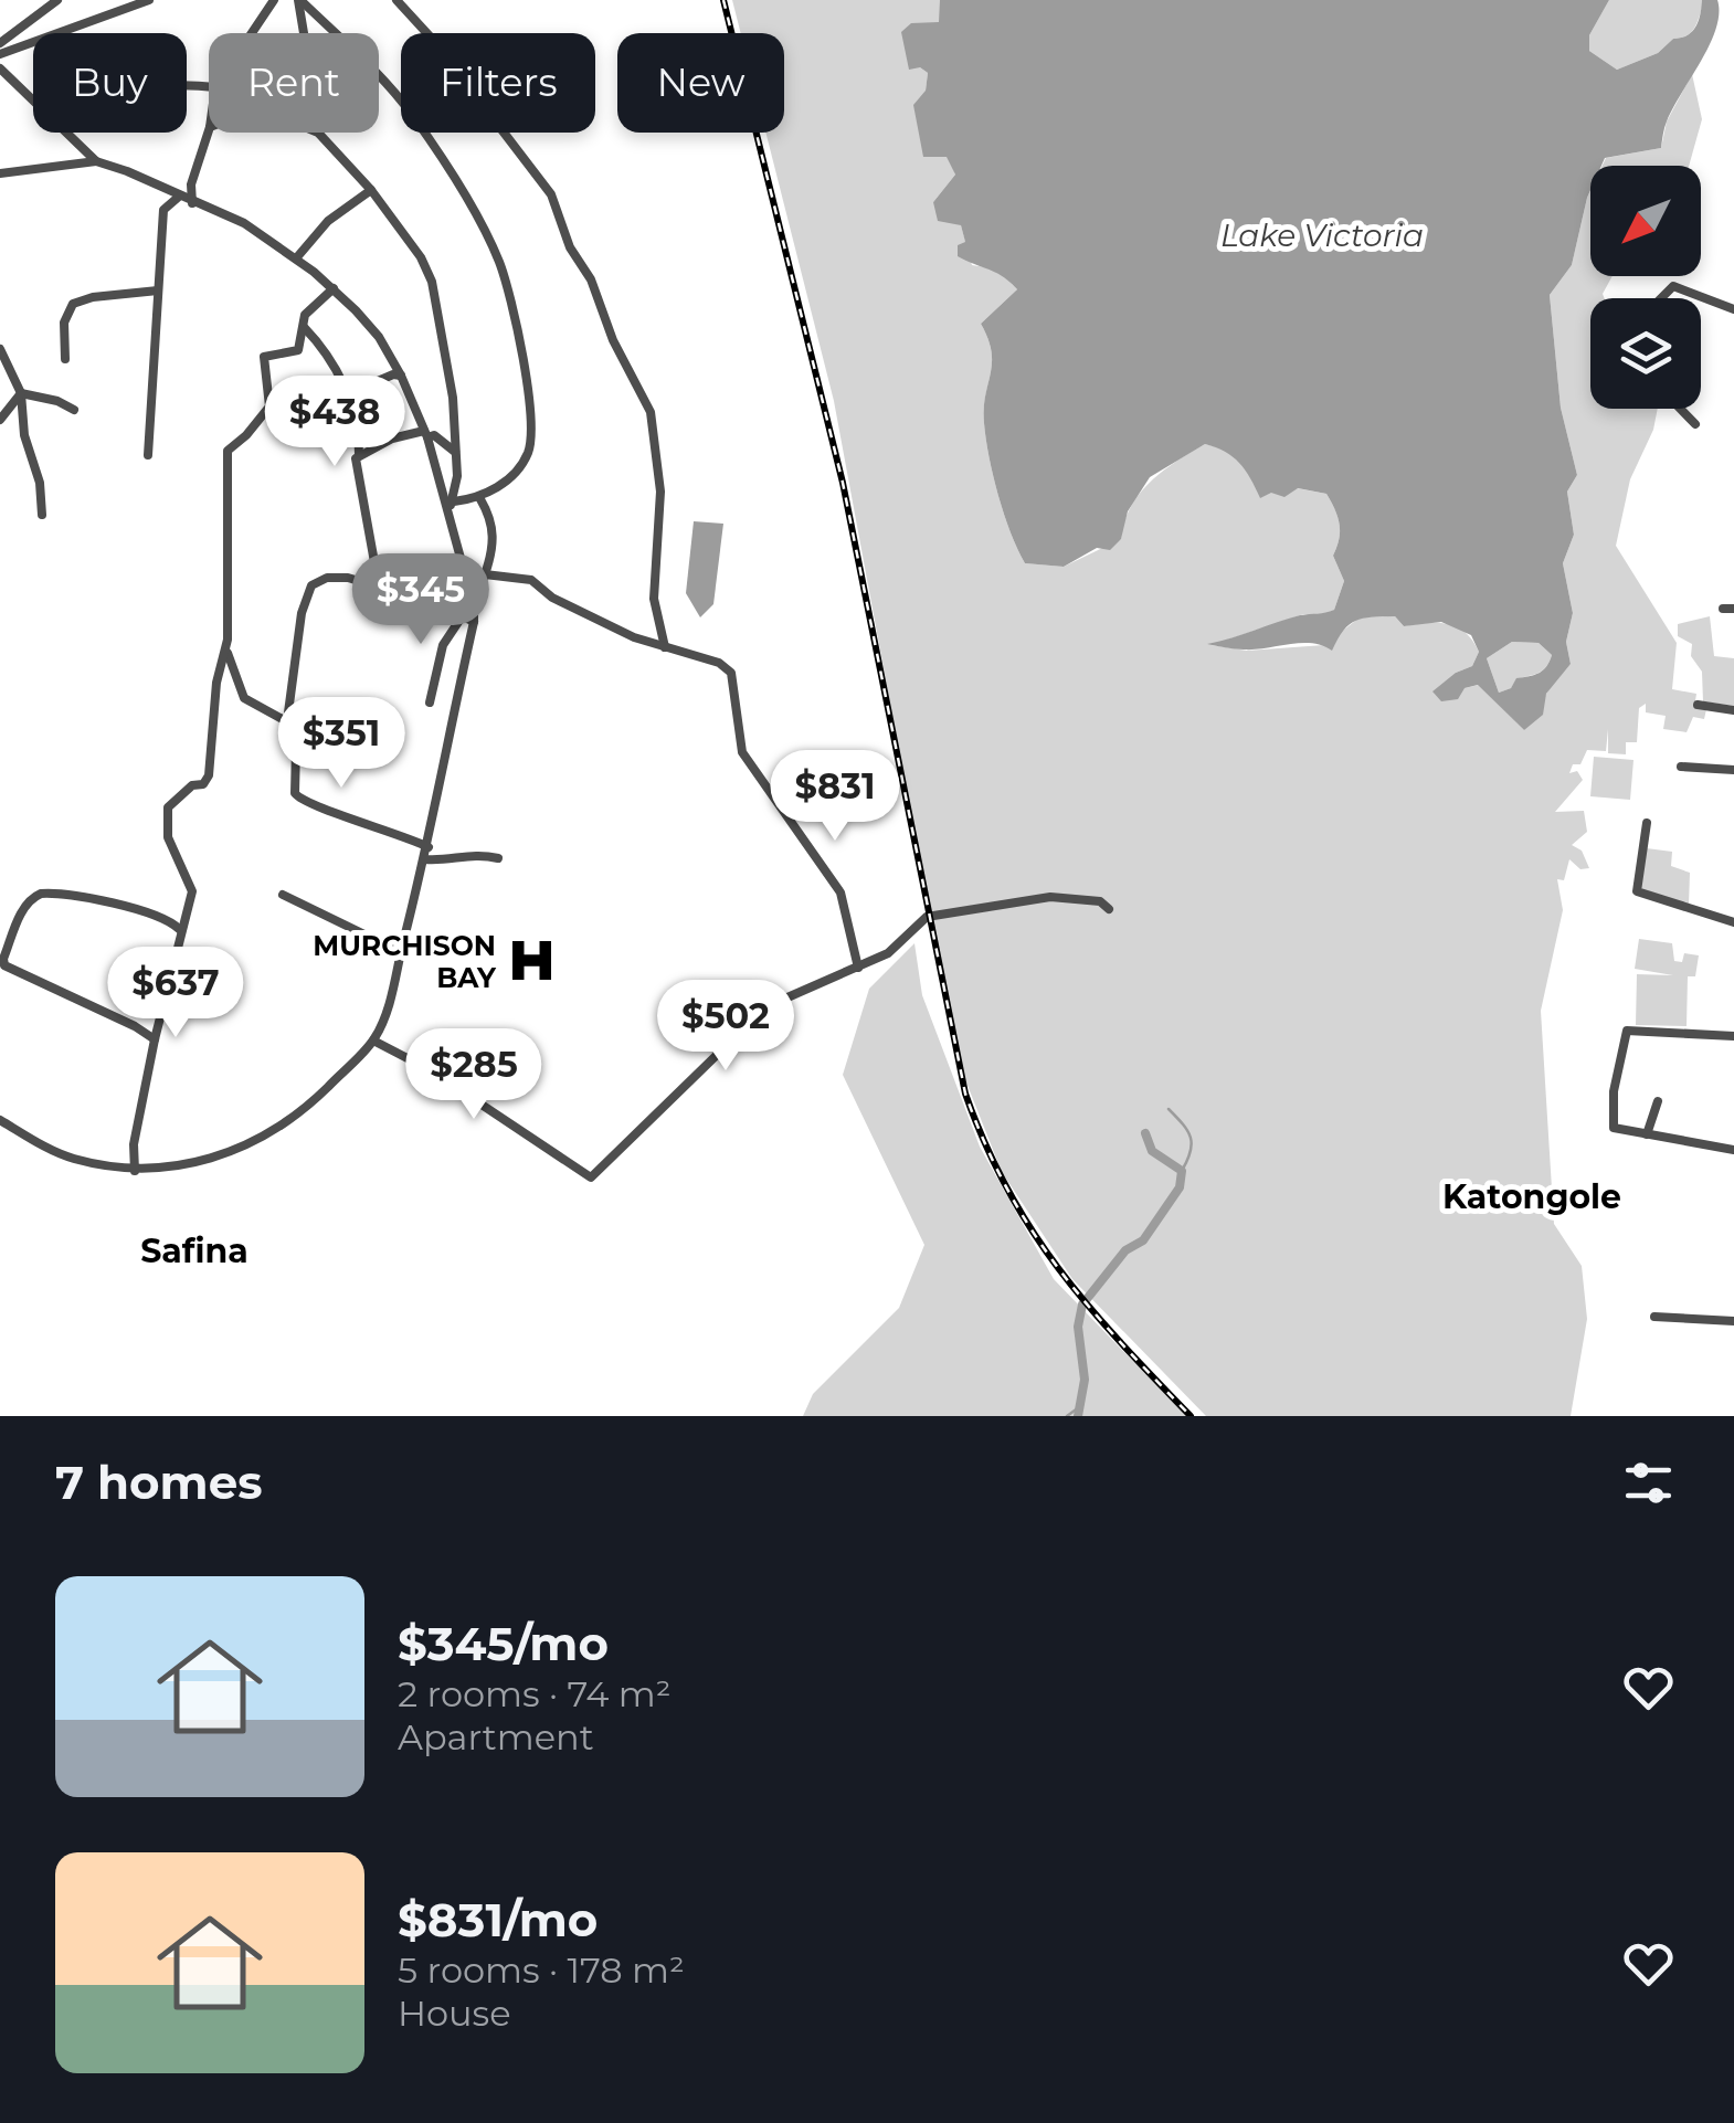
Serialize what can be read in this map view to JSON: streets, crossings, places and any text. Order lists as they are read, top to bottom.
{
  "districts": ["Katongole", "Safina"],
  "water": ["Lake Victoria"],
  "places": {
    "hospital": ["MURCHISON BAY"]
  },
  "north": "bottom left",
  "page": {
    "chip": [
      "Buy",
      "Rent",
      "Filters",
      "New"
    ],
    "price": [
      "$438",
      "$345",
      "$351",
      "$831",
      "$637",
      "$502",
      "$285"
    ],
    "heading": "7 homes",
    "list": [
      {
        "name": "$345/mo",
        "note": "2 rooms · 74 m² · Apartment"
      },
      {
        "name": "$831/mo",
        "note": "5 rooms · 178 m² · House"
      }
    ]
  }
}
